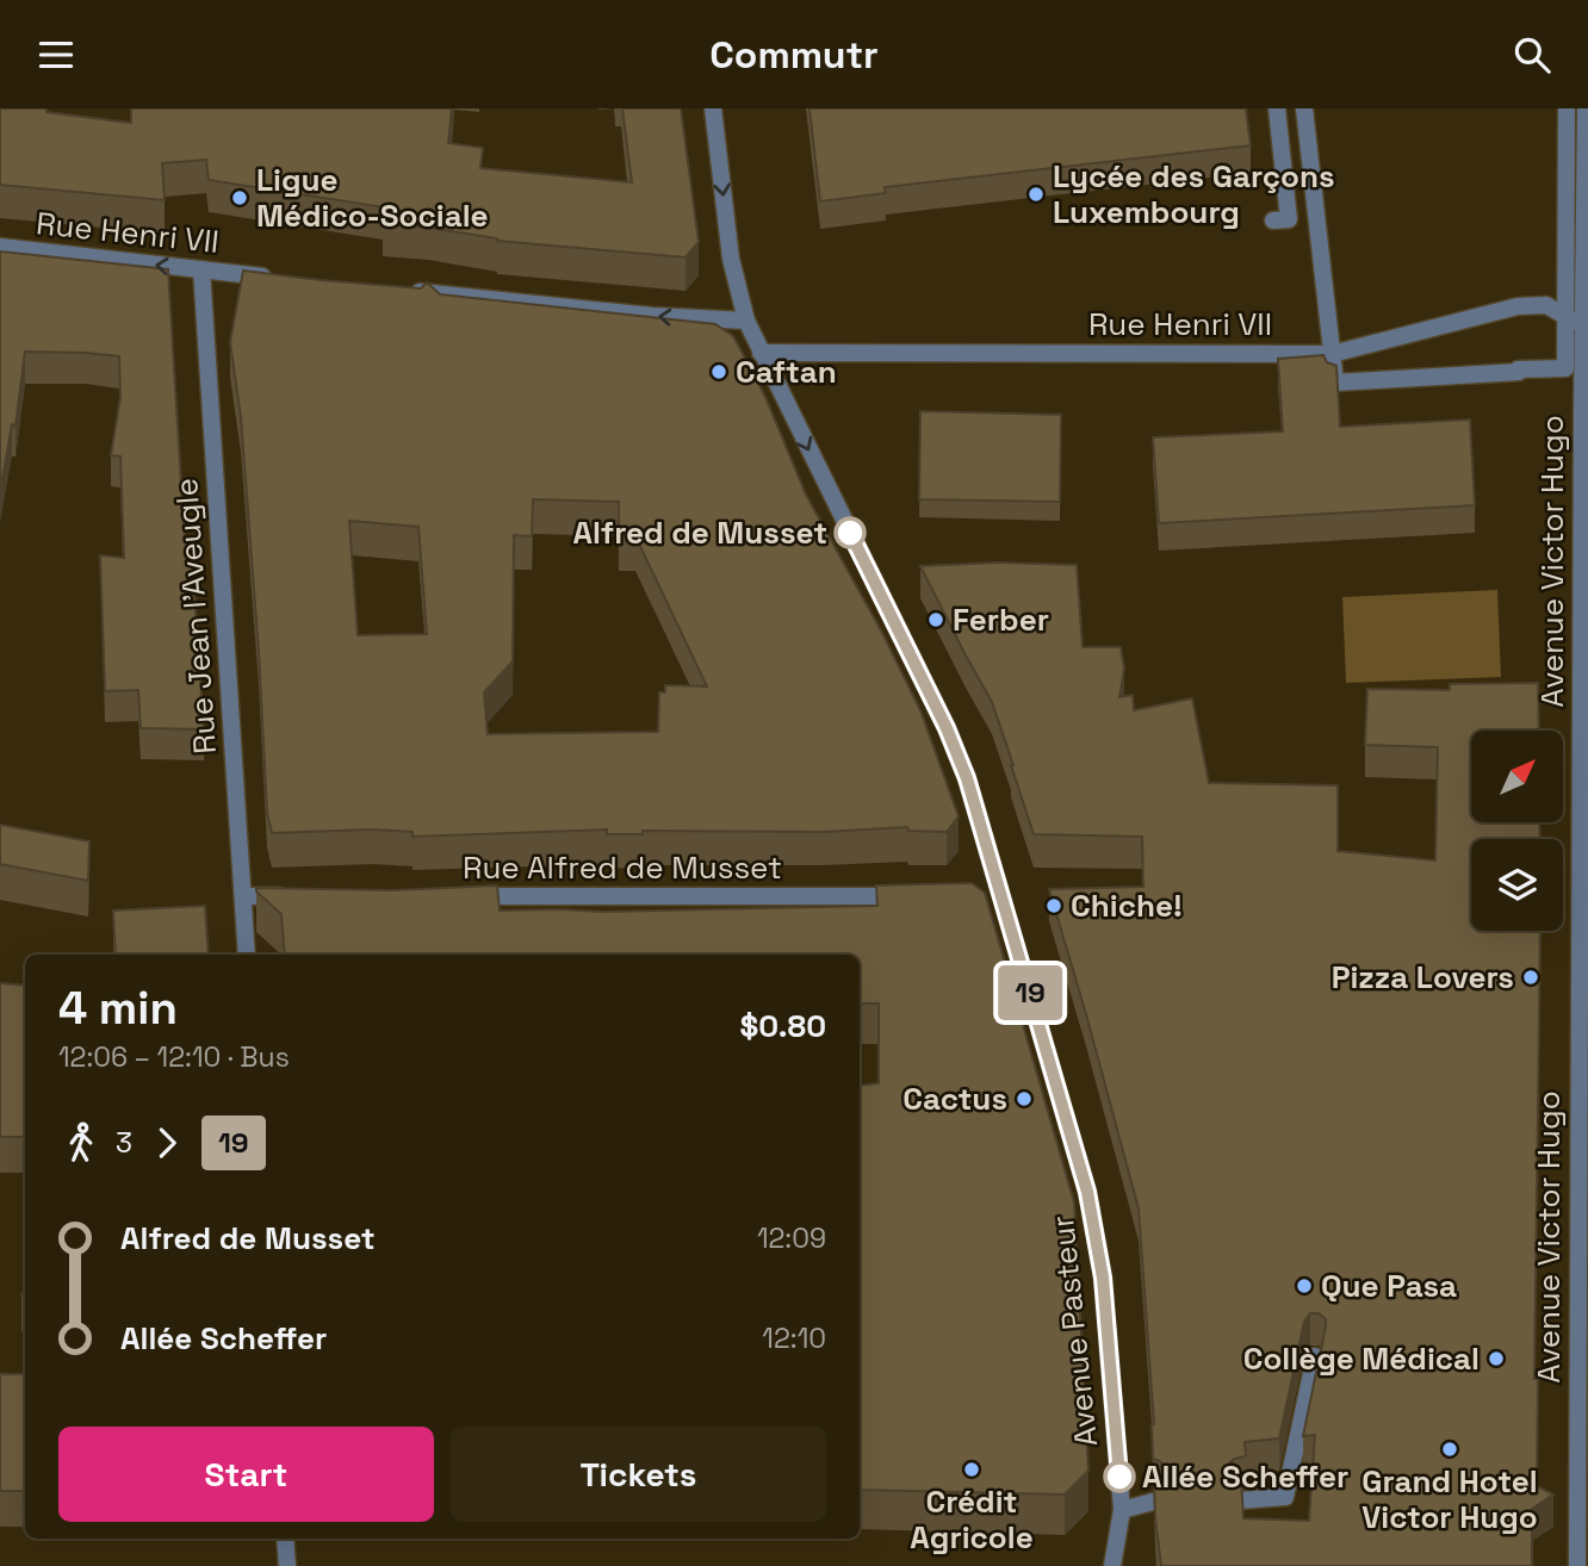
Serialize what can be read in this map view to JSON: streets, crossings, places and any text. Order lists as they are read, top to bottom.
{
  "streets": {
    "street": [
      "Rue Henri VII",
      "Avenue Victor Hugo",
      "Rue Jean l'Aveugle",
      "Rue Alfred de Musset",
      "Avenue Pasteur"
    ]
  },
  "crossings": [
    ["Rue Henri VII", "Avenue Victor Hugo"],
    ["Rue Henri VII", "Rue Jean l'Aveugle"],
    ["Rue Henri VII", "Avenue Pasteur"]
  ],
  "one_way": ["Avenue Pasteur"],
  "places": [
    "Lycée des Garçons Luxembourg",
    "Ligue Médico-Sociale",
    "Caftan",
    "Alfred de Musset",
    "Ferber",
    "Chiche!",
    "Pizza Lovers",
    "Cactus",
    "Que Pasa",
    "Collège Médical",
    "Grand Hotel Victor Hugo",
    "Crédit Agricole",
    "Allée Scheffer"
  ],
  "lines": ["bus line 19"],
  "north": "top right",
  "page": {
    "header": "Commutr",
    "on_map": "19",
    "heading": ["4 min", "12:06 – 12:10 · Bus", "$0.80"],
    "legs": ["3", "19"],
    "list": [
      {
        "name": "Alfred de Musset",
        "value": "12:09"
      },
      {
        "name": "Allée Scheffer",
        "value": "12:10"
      }
    ],
    "buttons": ["Start", "Tickets"]
  }
}
